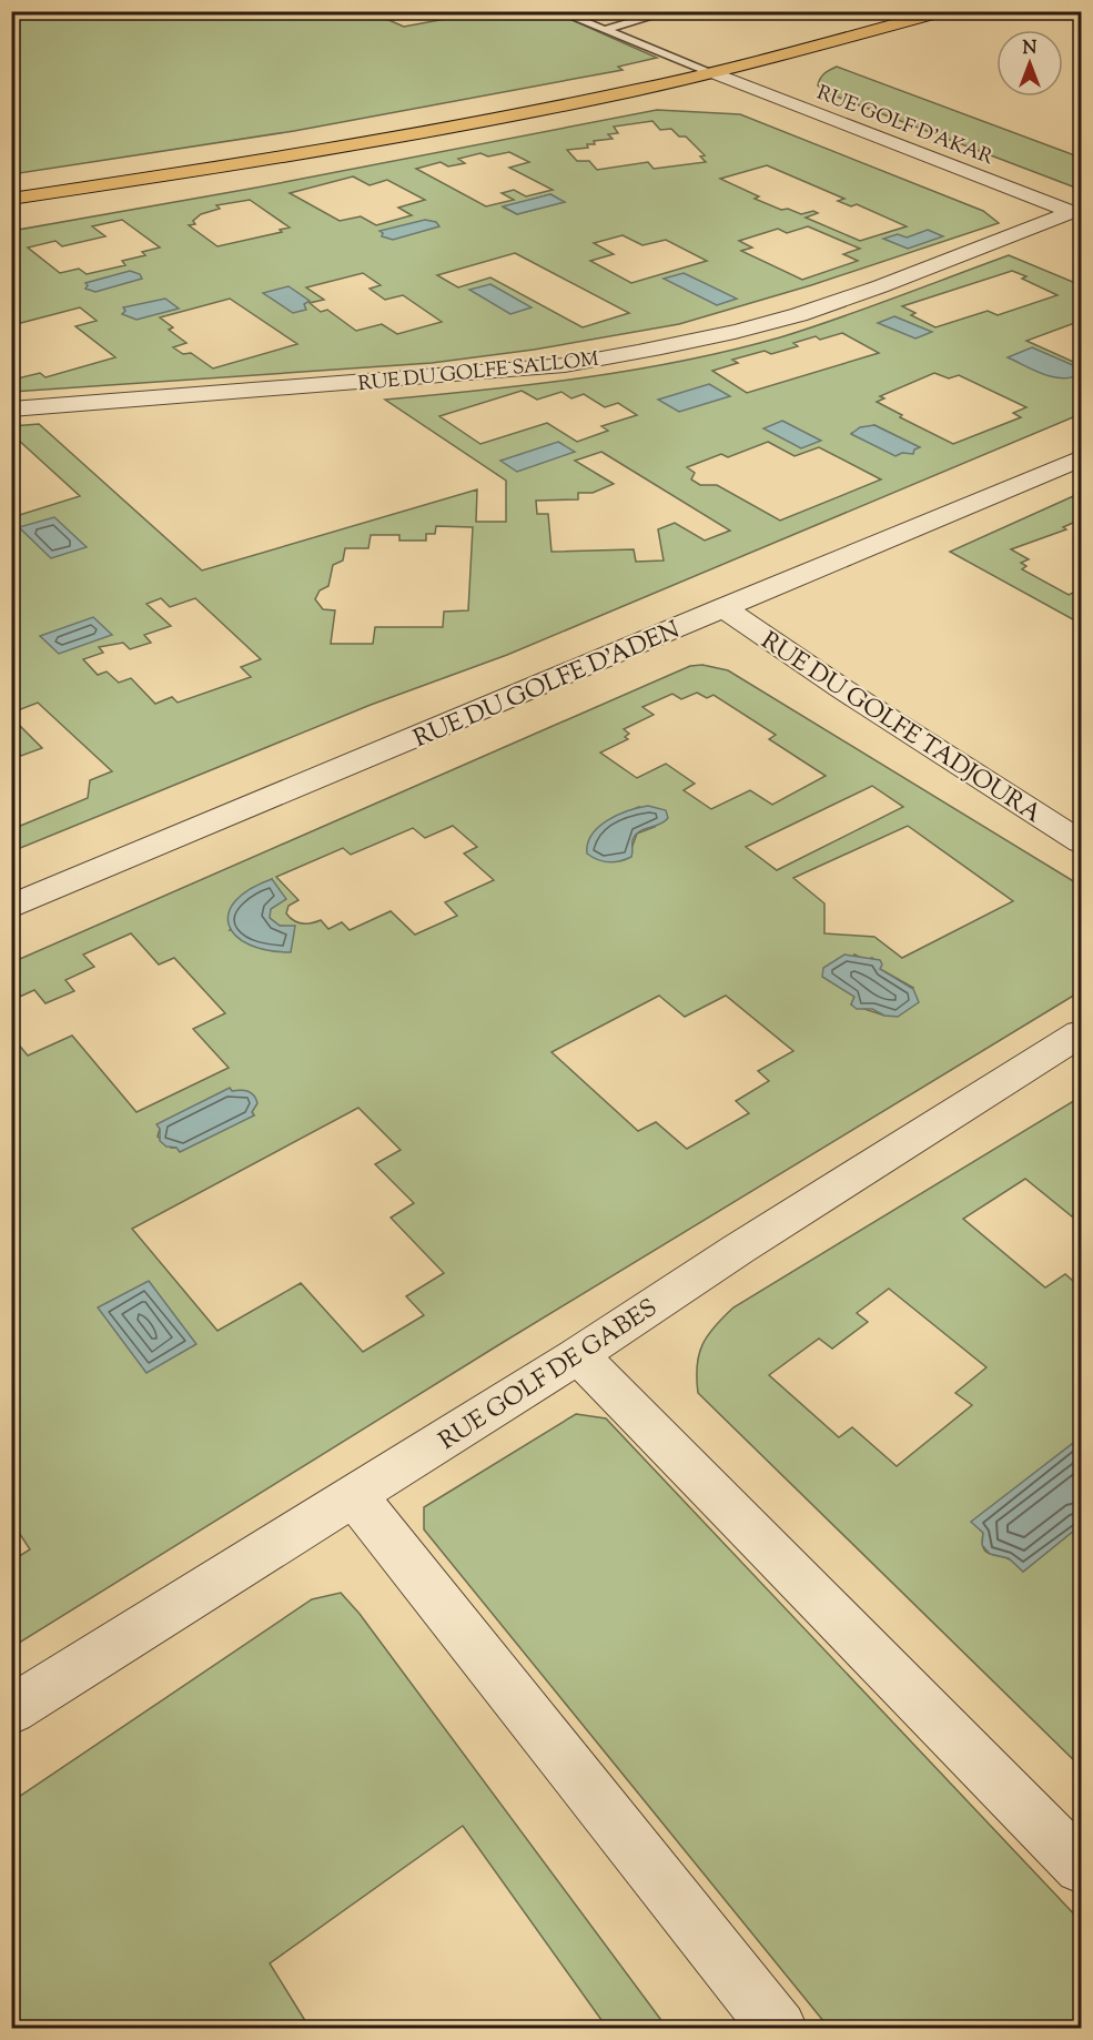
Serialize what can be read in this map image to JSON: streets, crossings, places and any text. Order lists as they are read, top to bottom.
{
  "streets": {
    "street": [
      "RUE GOLF D'AKAR",
      "RUE DU GOLFE SALLOM",
      "RUE DU GOLFE D'ADEN",
      "RUE DU GOLFE TADJOURA",
      "RUE GOLF DE GABES"
    ]
  },
  "crossings": [
    ["RUE GOLF D'AKAR", "RUE DU GOLFE SALLOM"],
    ["RUE DU GOLFE D'ADEN", "RUE DU GOLFE TADJOURA"]
  ],
  "north": "top"
}
